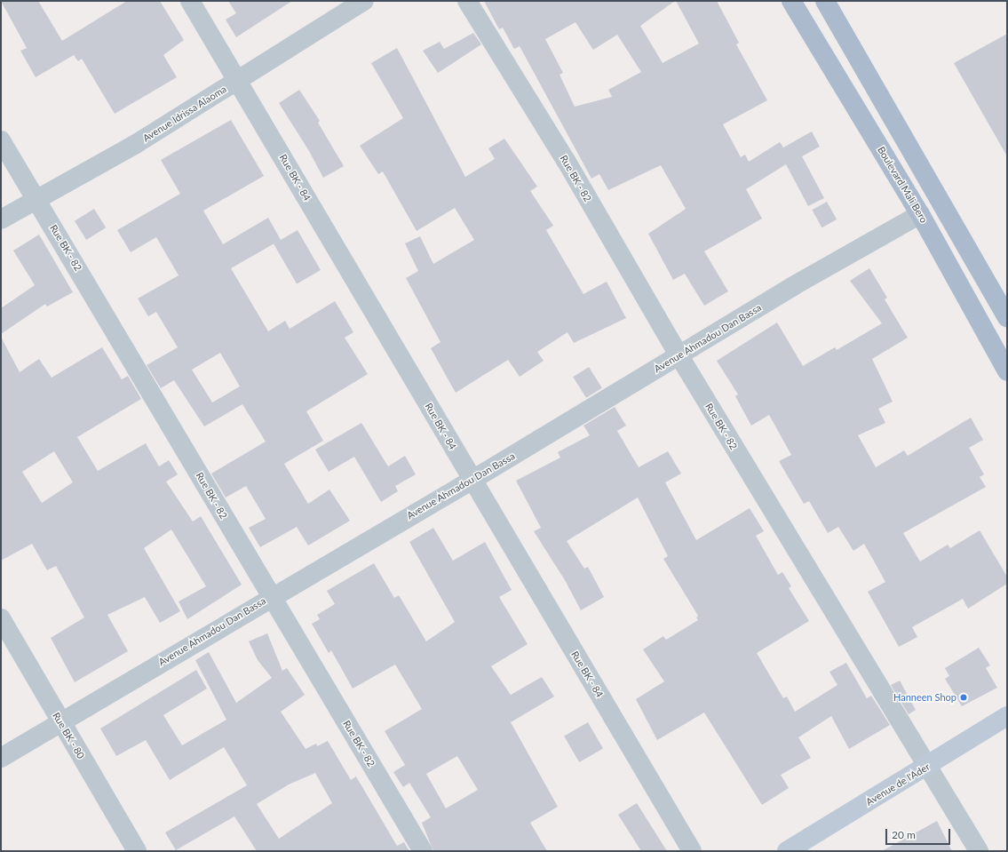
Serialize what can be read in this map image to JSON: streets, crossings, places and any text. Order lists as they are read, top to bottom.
{
  "streets": {
    "main road": ["Boulevard Mali Bero", "Avenue de l'Ader"],
    "street": [
      "Avenue Idrissa Alaoma",
      "Rue BK - 84",
      "Rue BK - 82",
      "Avenue Ahmadou Dan Bassa",
      "Rue BK - 80"
    ]
  },
  "crossings": [
    ["Avenue Idrissa Alaoma", "Rue BK - 84"],
    ["Avenue Idrissa Alaoma", "Rue BK - 82"],
    ["Rue BK - 84", "Avenue Ahmadou Dan Bassa"],
    ["Rue BK - 82", "Avenue Ahmadou Dan Bassa"],
    ["Rue BK - 82", "Avenue de l'Ader"],
    ["Boulevard Mali Bero", "Avenue Ahmadou Dan Bassa"],
    ["Avenue Ahmadou Dan Bassa", "Rue BK - 80"]
  ],
  "places": ["Hanneen Shop"],
  "scale_bar": "20 m"
}
